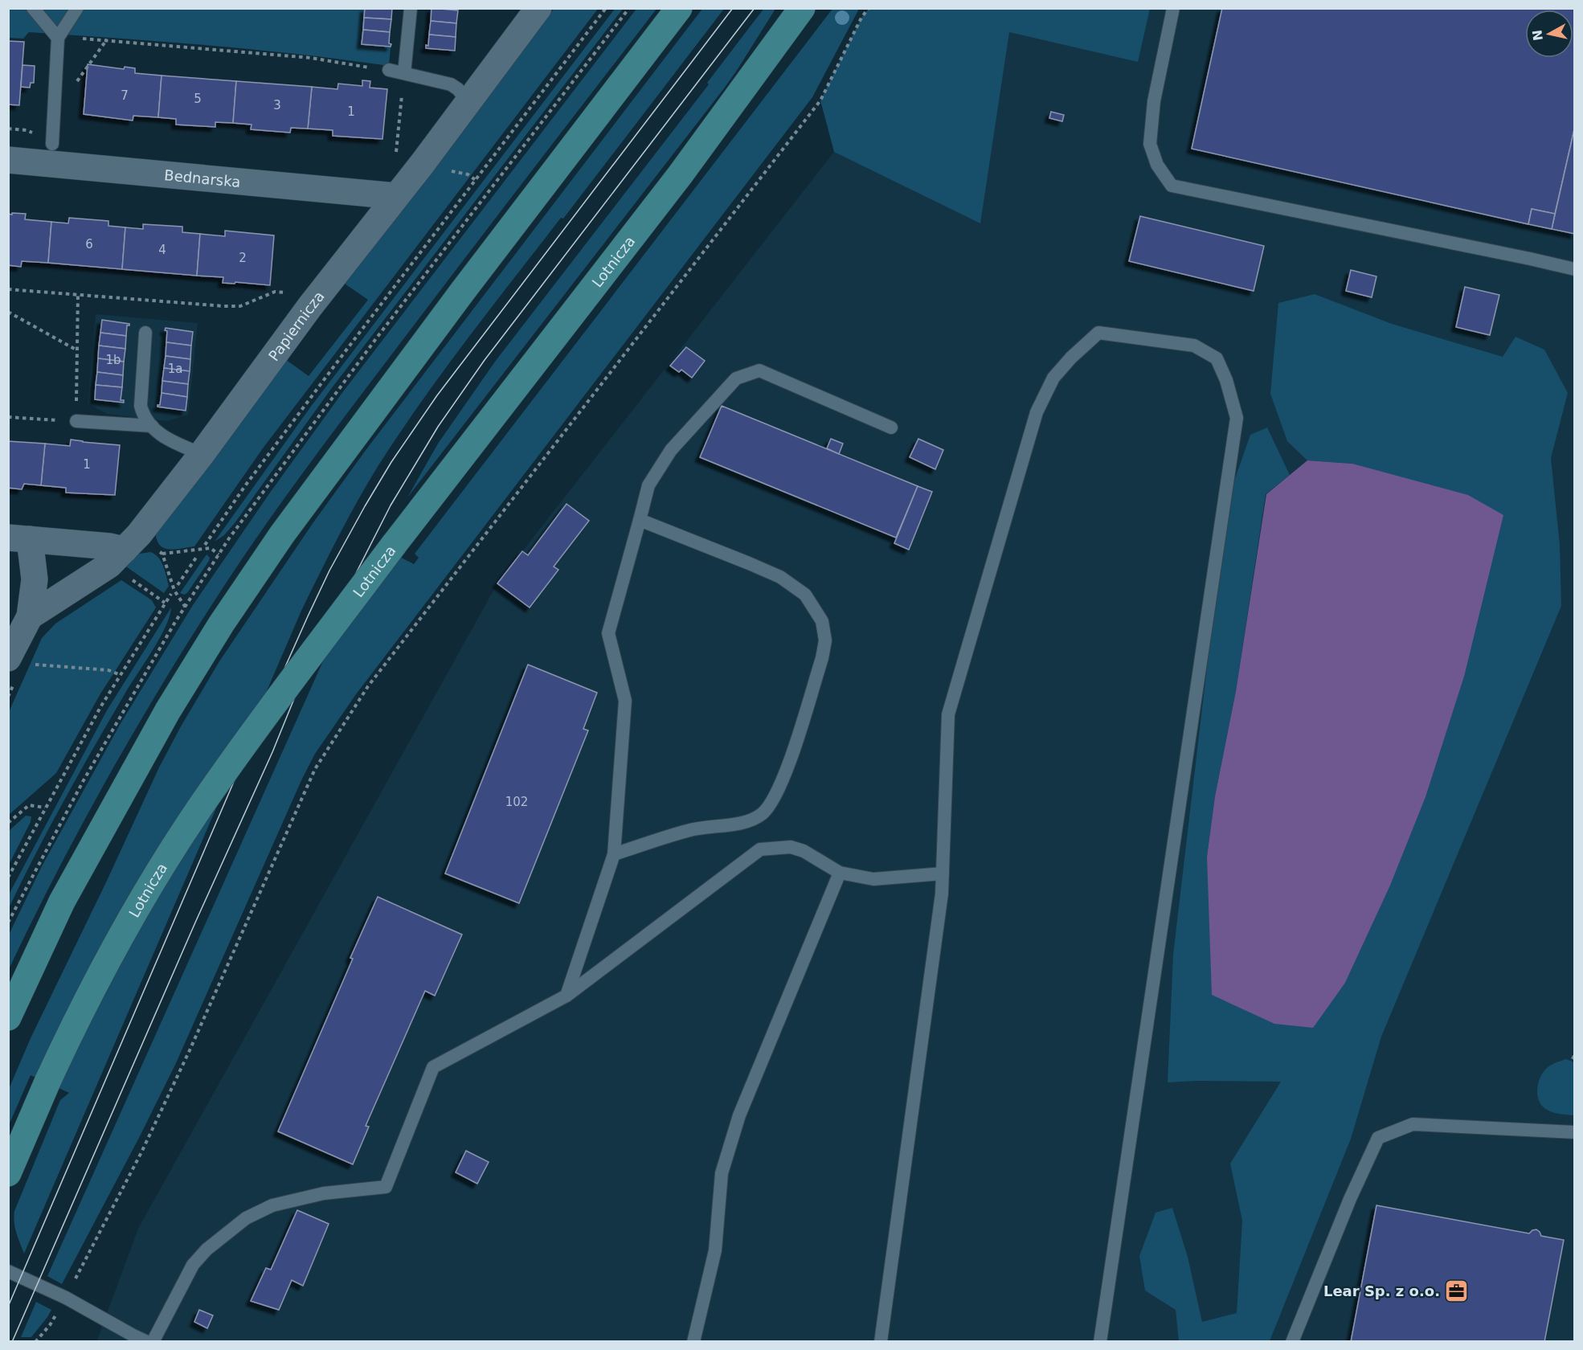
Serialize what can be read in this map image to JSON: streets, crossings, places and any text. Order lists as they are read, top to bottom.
{
  "streets": {
    "main road": ["Lotnicza"],
    "street": ["Bednarska", "Papiernicza"]
  },
  "crossings": [
    ["Bednarska", "Papiernicza"]
  ],
  "places": {
    "office": ["Lear Sp. z o.o."]
  },
  "house_numbers": [
    "7",
    "5",
    "3",
    "1",
    "6",
    "4",
    "2",
    "1b",
    "1a",
    "1",
    "102"
  ],
  "north": "left"
}
